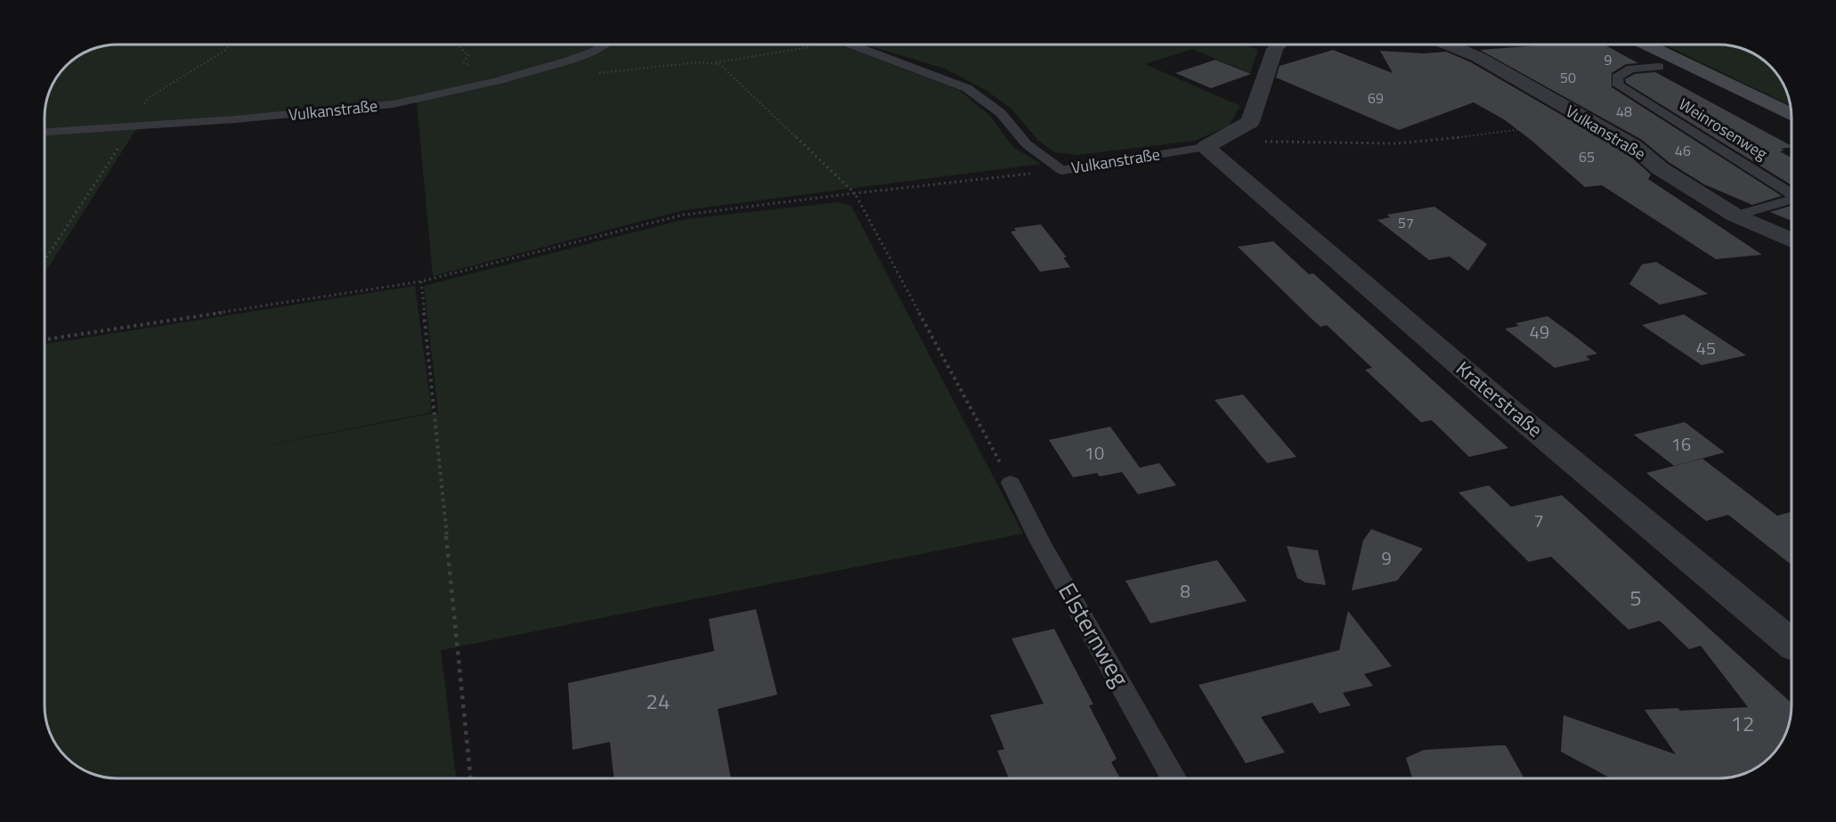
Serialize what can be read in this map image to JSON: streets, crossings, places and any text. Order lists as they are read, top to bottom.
{
  "streets": {
    "street": ["Vulkanstraße", "Kraterstraße"],
    "lane": ["Weinrosenweg", "Elsternweg"]
  },
  "crossings": [
    ["Vulkanstraße", "Weinrosenweg"],
    ["Vulkanstraße", "Kraterstraße"]
  ],
  "house_numbers": [
    "9",
    "50",
    "69",
    "48",
    "46",
    "65",
    "57",
    "49",
    "45",
    "16",
    "10",
    "7",
    "9",
    "8",
    "5",
    "24",
    "12"
  ]
}
